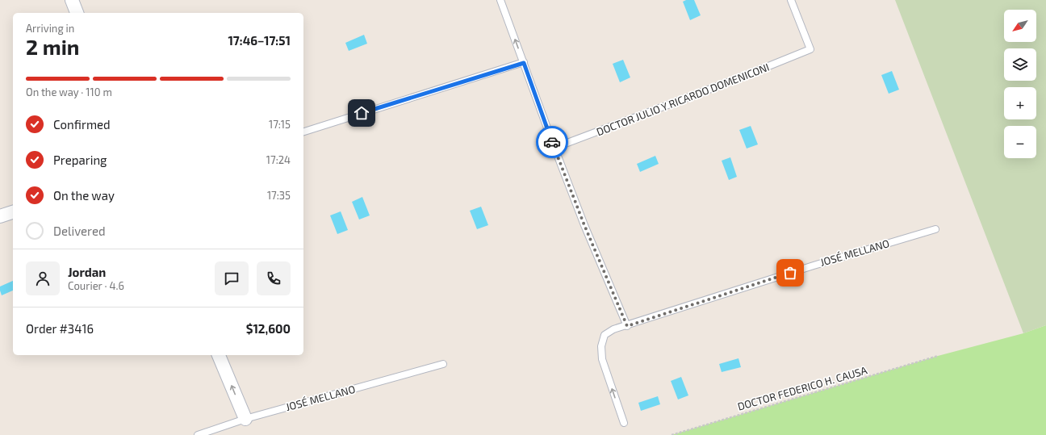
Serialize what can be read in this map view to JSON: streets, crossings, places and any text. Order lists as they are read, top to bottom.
{
  "streets": {
    "lane": ["DOCTOR JULIO Y RICARDO DOMENICONI", "JOSÉ MELLANO"],
    "path": ["DOCTOR FEDERICO H. CAUSA"]
  },
  "north": "bottom left",
  "page": {
    "map_buttons": ["+", "−"],
    "heading": ["2 min", "Arriving in", "17:46–17:51"],
    "panel": [
      "Jordan",
      "Courier · 4.6",
      "Order #3416",
      "$12,600"
    ],
    "bar": "On the way · 110 m",
    "list": [
      ["Confirmed", "17:15"],
      ["Preparing", "17:24"],
      ["On the way", "17:35"],
      "Delivered"
    ]
  }
}
